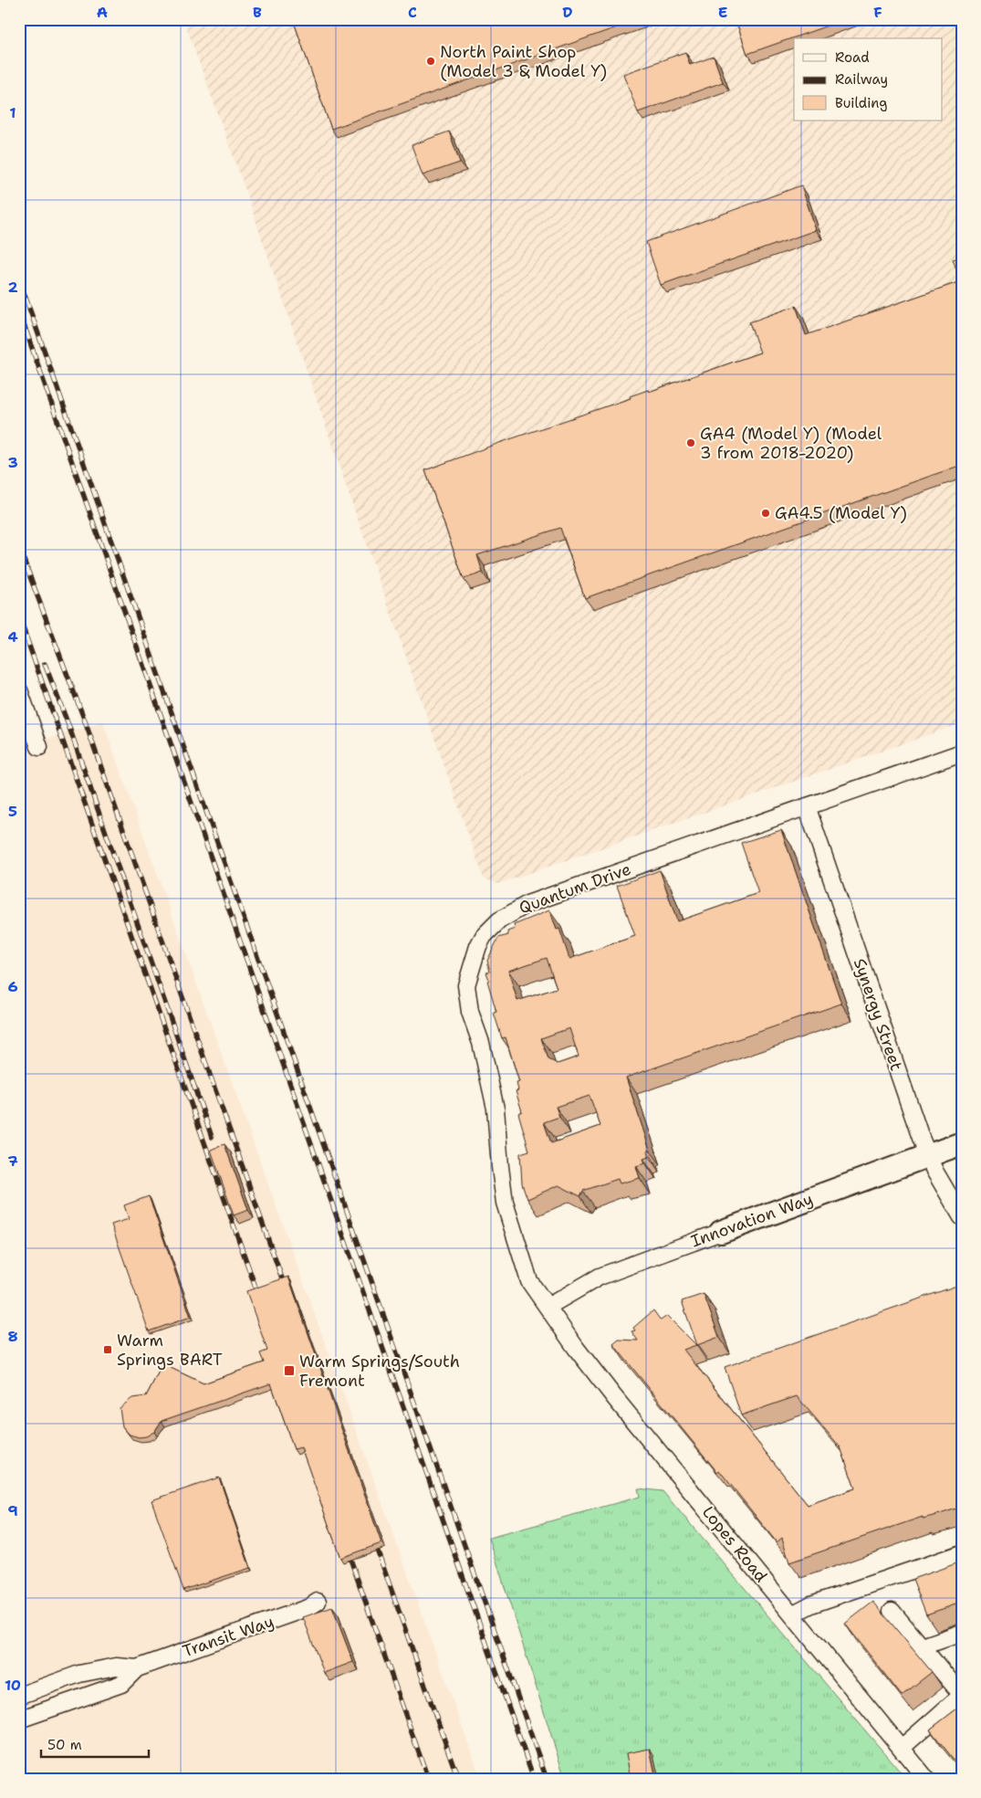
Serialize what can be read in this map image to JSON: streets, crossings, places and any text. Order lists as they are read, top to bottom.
{
  "streets": {
    "street": [
      "Quantum Drive",
      "Synergy Street",
      "Innovation Way",
      "Lopes Road",
      "Transit Way"
    ]
  },
  "crossings": [
    ["Quantum Drive", "Synergy Street"],
    ["Quantum Drive", "Innovation Way"],
    ["Quantum Drive", "Lopes Road"],
    ["Synergy Street", "Innovation Way"],
    ["Innovation Way", "Lopes Road"]
  ],
  "places": {
    "other": ["North Paint Shop (Model 3 & Model Y)", "GA4 (Model Y) (Model 3 from 2018-2020)", "GA4.5 (Model Y)"],
    "transit": ["Warm Springs BART", "Warm Springs/South Fremont"]
  },
  "legend": ["Road", "Railway", "Building"],
  "scale_bar": "50 m",
  "grid": {
    "columns": [
      "A",
      "B",
      "C",
      "D",
      "E",
      "F"
    ],
    "rows": [
      "1",
      "2",
      "3",
      "4",
      "5",
      "6",
      "7",
      "8",
      "9",
      "10"
    ]
  }
}
